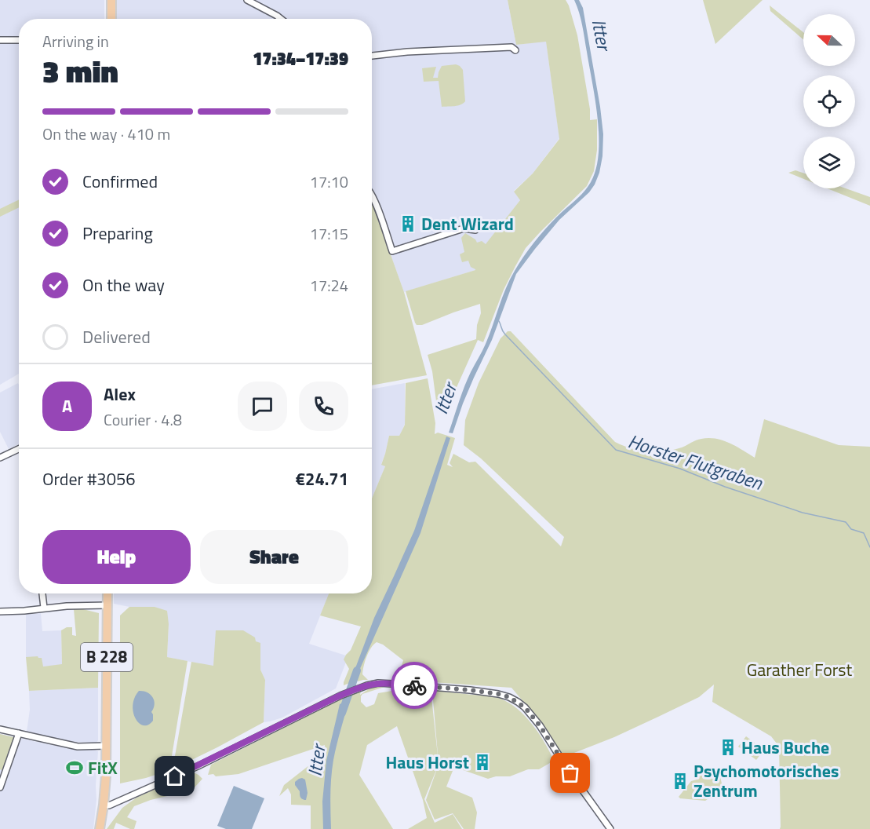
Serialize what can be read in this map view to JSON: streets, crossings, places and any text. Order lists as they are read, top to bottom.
{
  "streets": {
    "main road": ["B 228"]
  },
  "water": ["Itter", "Horster Flutgraben"],
  "parks": ["Garather Forst"],
  "places": {
    "building": [
      "Dent Wizard",
      "Haus Buche",
      "Haus Horst",
      "Psychomotorisches Zentrum"
    ],
    "sports": ["FitX"]
  },
  "north": "left",
  "page": {
    "heading": ["3 min", "Arriving in", "17:34–17:39"],
    "panel": [
      "Alex",
      "Courier · 4.8",
      "Order #3056",
      "€24.71"
    ],
    "bar": "On the way · 410 m",
    "list": [
      ["Confirmed", "17:10"],
      ["Preparing", "17:15"],
      ["On the way", "17:24"],
      "Delivered"
    ],
    "round": "A",
    "buttons": ["Help", "Share"]
  }
}
